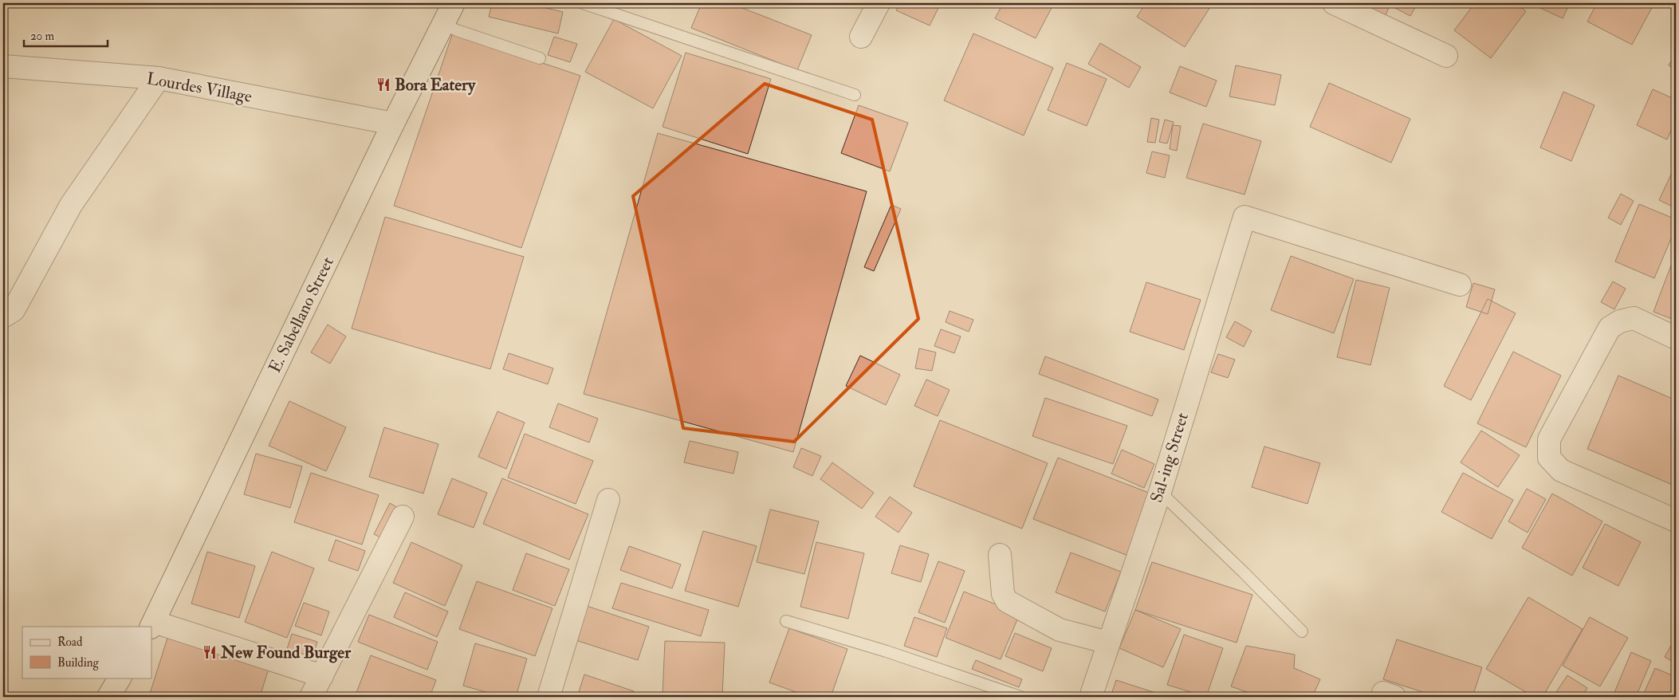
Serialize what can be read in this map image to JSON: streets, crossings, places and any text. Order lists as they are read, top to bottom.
{
  "streets": {
    "street": ["Lourdes Village", "E. Sabellano Street", "Sal-ing Street"]
  },
  "crossings": [
    ["Lourdes Village", "E. Sabellano Street"]
  ],
  "places": {
    "restaurant": ["Bora Eatery", "New Found Burger"]
  },
  "legend": ["Road", "Building"],
  "scale_bar": "20 m"
}
